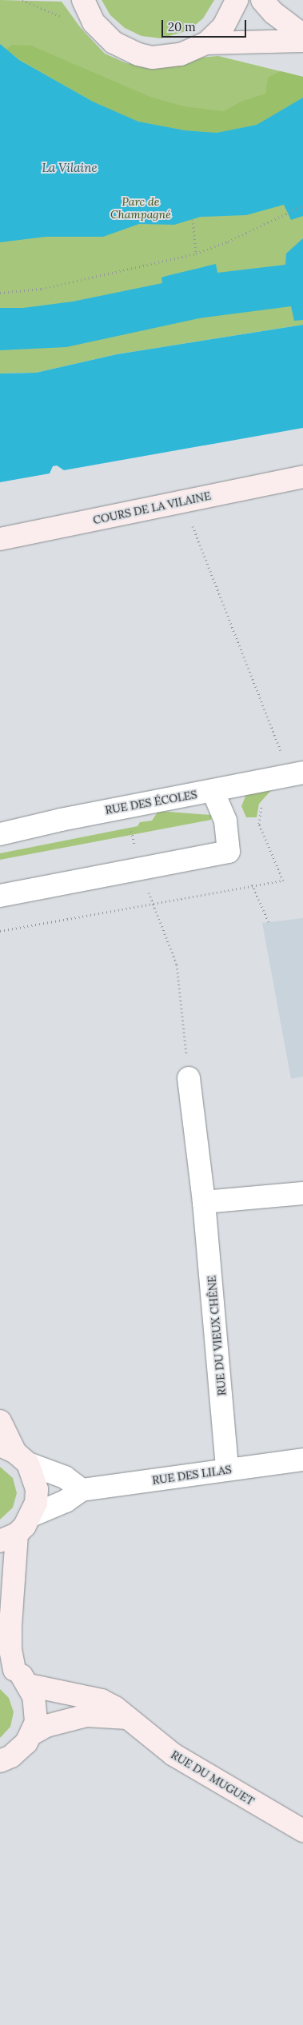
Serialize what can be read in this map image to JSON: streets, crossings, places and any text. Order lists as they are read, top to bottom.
{
  "streets": {
    "street": [
      "COURS DE LA VILAINE",
      "RUE DES ÉCOLES",
      "RUE DU VIEUX CHÊNE",
      "RUE DES LILAS",
      "RUE DU MUGUET"
    ]
  },
  "crossings": [
    ["RUE DU VIEUX CHÊNE", "RUE DES LILAS"]
  ],
  "water": ["La Vilaine"],
  "parks": ["Parc de Champagné"],
  "scale_bar": "20 m"
}
